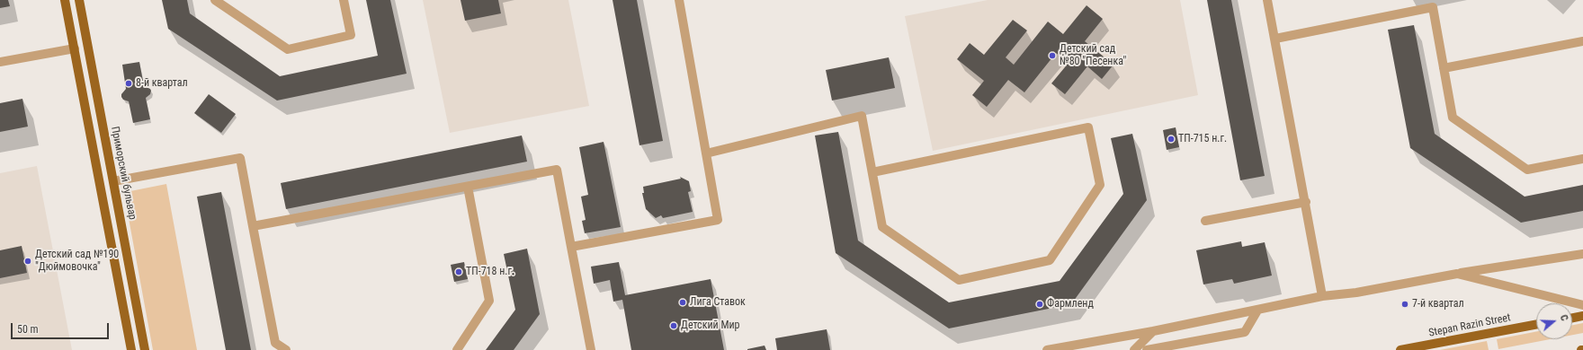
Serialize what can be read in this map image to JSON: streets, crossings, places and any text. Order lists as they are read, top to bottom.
{
  "streets": {
    "main road": ["Приморский бульвар", "Stepan Razin Street"]
  },
  "places": [
    "Детский сад №80 \"Песенка\"",
    "8-й квартал",
    "ТП-715 н.г.",
    "Детский сад №190 \"Дюймовочка\"",
    "ТП-718 н.г.",
    "Лига Ставок",
    "Фармленд",
    "7-й квартал",
    "Детский Мир"
  ],
  "scale_bar": "50 m",
  "north": "right"
}
